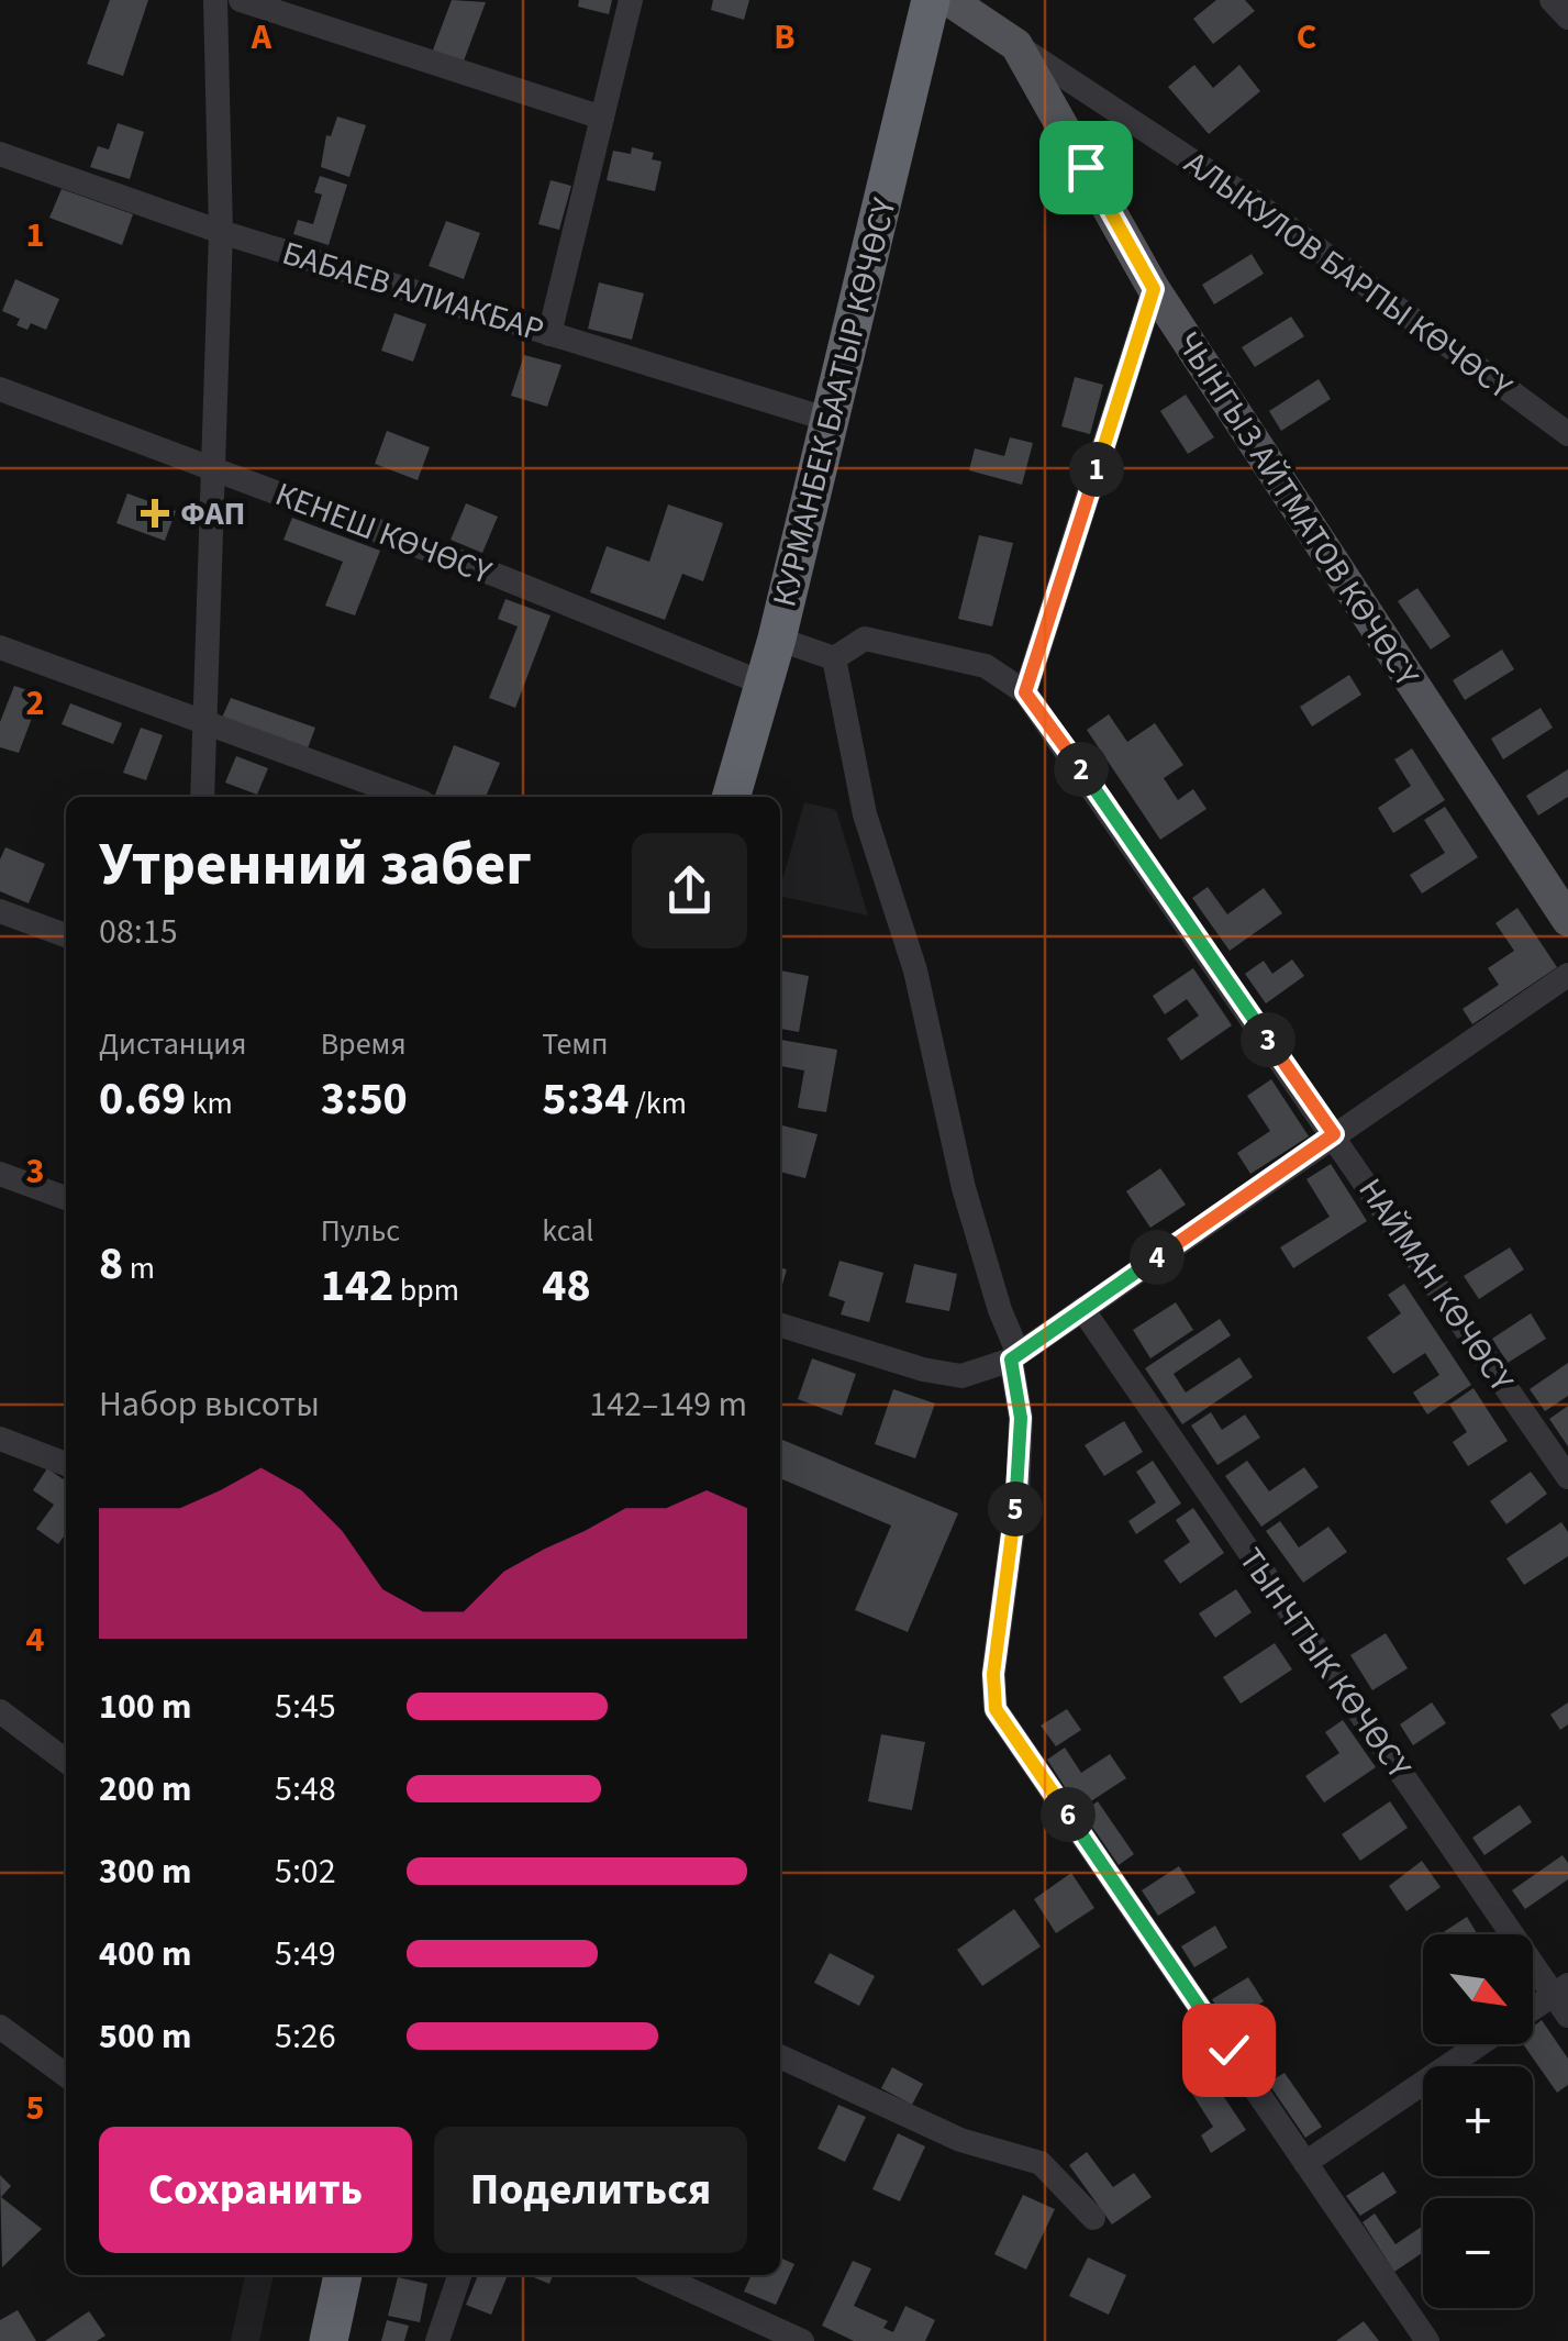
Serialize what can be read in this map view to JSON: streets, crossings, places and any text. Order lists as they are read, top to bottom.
{
  "streets": {
    "highway": ["КУРМАНБЕК БААТЫР КӨЧӨСҮ"],
    "main road": ["ЧЫНГЫЗ АЙТМАТОВ КӨЧӨСҮ"],
    "street": [
      "АЛЫКУЛОВ БАРПЫ КӨЧӨСҮ",
      "БАБАЕВ АЛИАКБАР",
      "КЕНЕШ КӨЧӨСҮ",
      "НАЙМАН КӨЧӨСҮ",
      "ТЫНЧТЫК КӨЧӨСҮ"
    ]
  },
  "crossings": [
    ["АЛЫКУЛОВ БАРПЫ КӨЧӨСҮ", "ЧЫНГЫЗ АЙТМАТОВ КӨЧӨСҮ"],
    ["БАБАЕВ АЛИАКБАР", "КУРМАНБЕК БААТЫР КӨЧӨСҮ"],
    ["КУРМАНБЕК БААТЫР КӨЧӨСҮ", "КЕНЕШ КӨЧӨСҮ"]
  ],
  "places": {
    "health": ["ФАП"]
  },
  "north": "bottom right",
  "page": {
    "pins": [
      "1",
      "2",
      "3",
      "4",
      "5",
      "6"
    ],
    "heading": ["Утренний забег", "08:15"],
    "stats": [
      ["Дистанция", "0.69 km"],
      ["Время", "3:50"],
      ["Темп", "5:34 /km"],
      ["8 m"],
      ["Пульс", "142 bpm"],
      ["kcal", "48"]
    ],
    "chart": ["Набор высоты", "142–149 m"],
    "list": [
      {
        "name": "100 m",
        "note": "5:45"
      },
      {
        "name": "200 m",
        "note": "5:48"
      },
      {
        "name": "300 m",
        "note": "5:02"
      },
      {
        "name": "400 m",
        "note": "5:49"
      },
      {
        "name": "500 m",
        "note": "5:26"
      }
    ],
    "map_buttons": ["+", "−"],
    "buttons": ["Сохранить", "Поделиться"]
  },
  "grid": {
    "columns": ["A", "B", "C"],
    "rows": [
      "1",
      "2",
      "3",
      "4",
      "5"
    ]
  }
}
